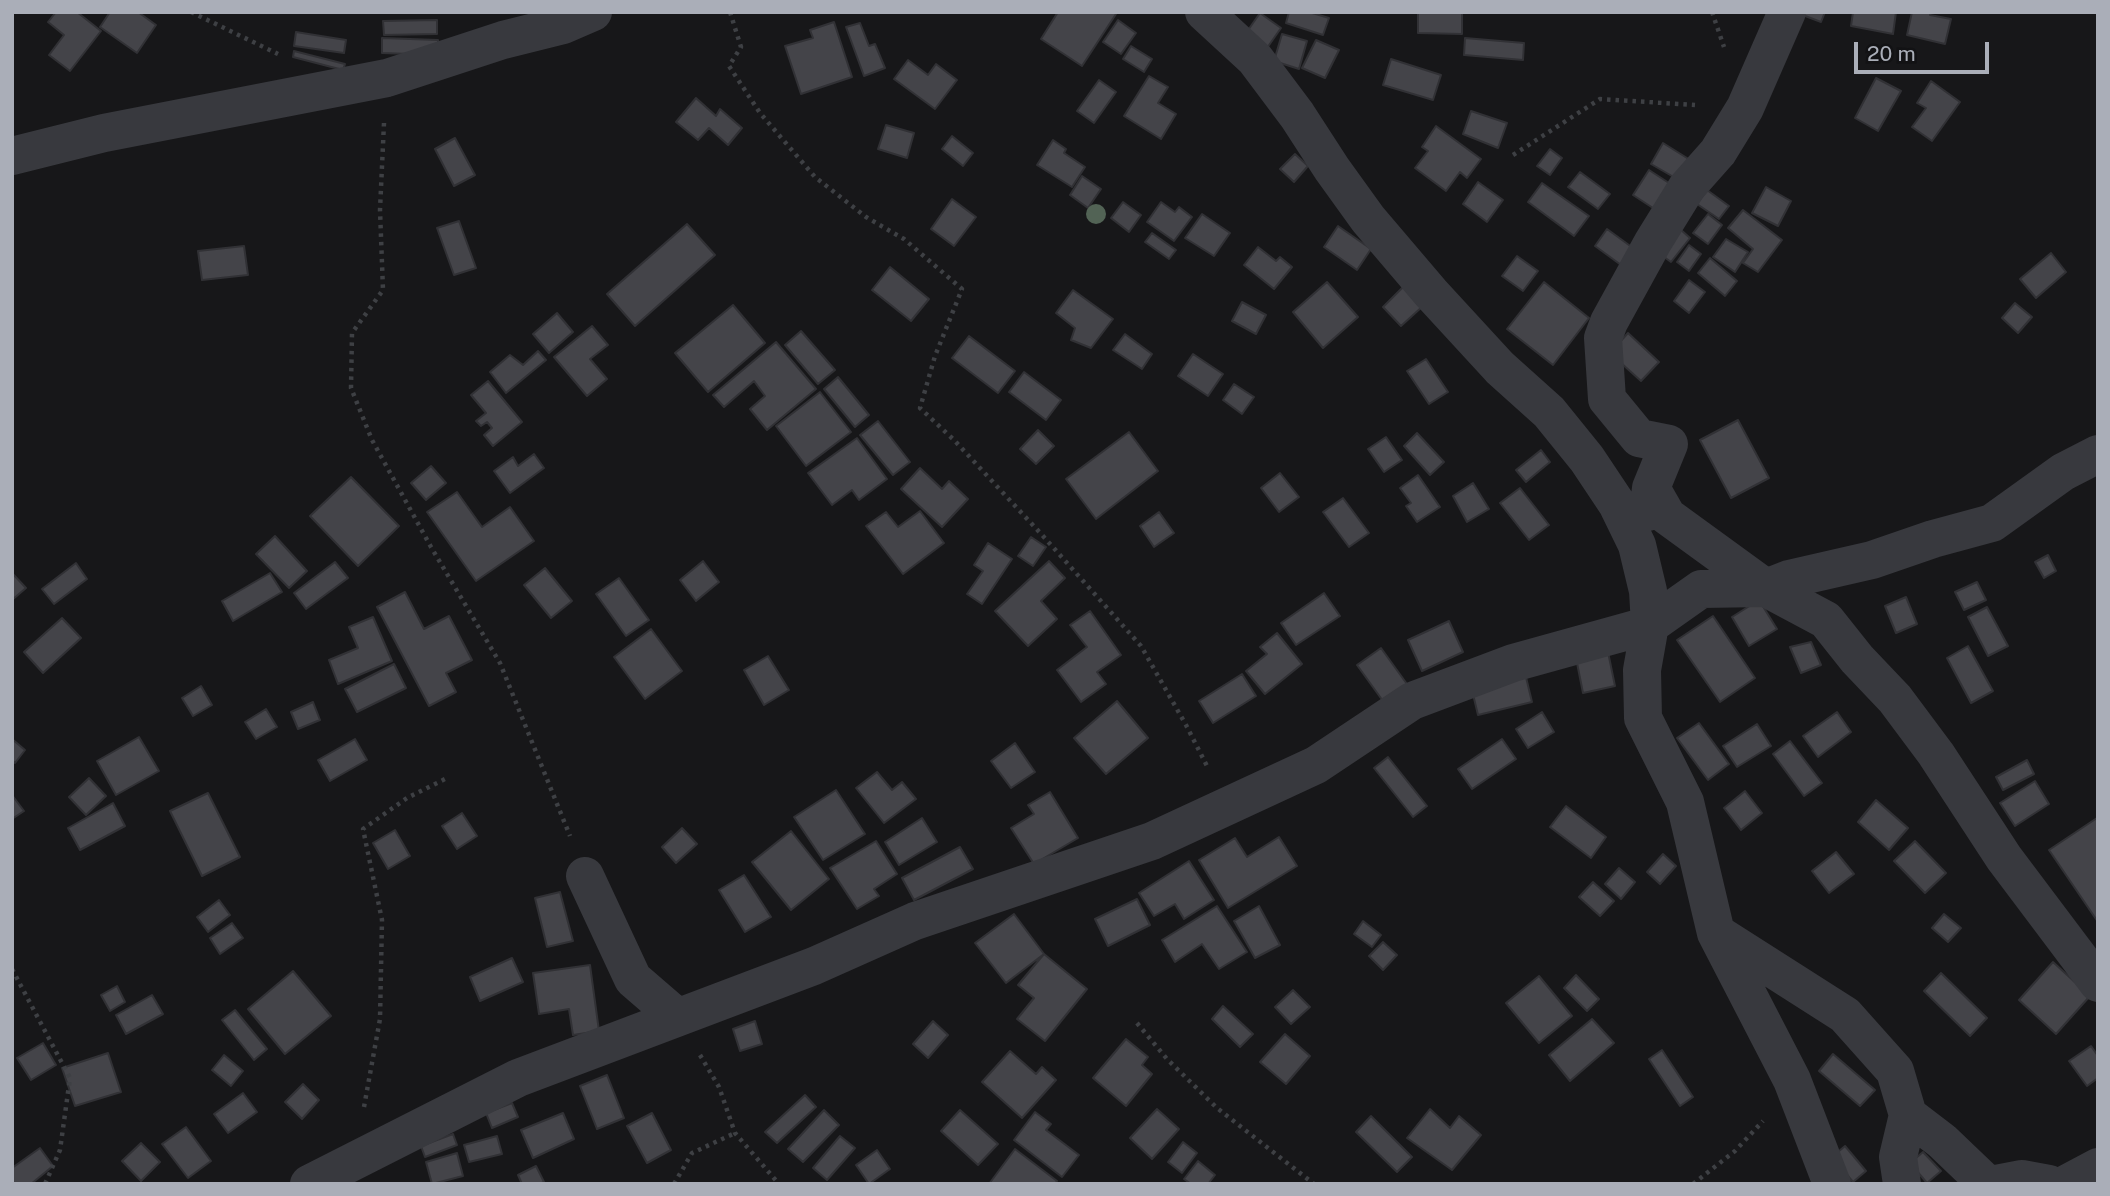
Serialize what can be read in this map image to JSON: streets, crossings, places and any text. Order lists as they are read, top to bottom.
{
  "scale_bar": "20 m"
}
